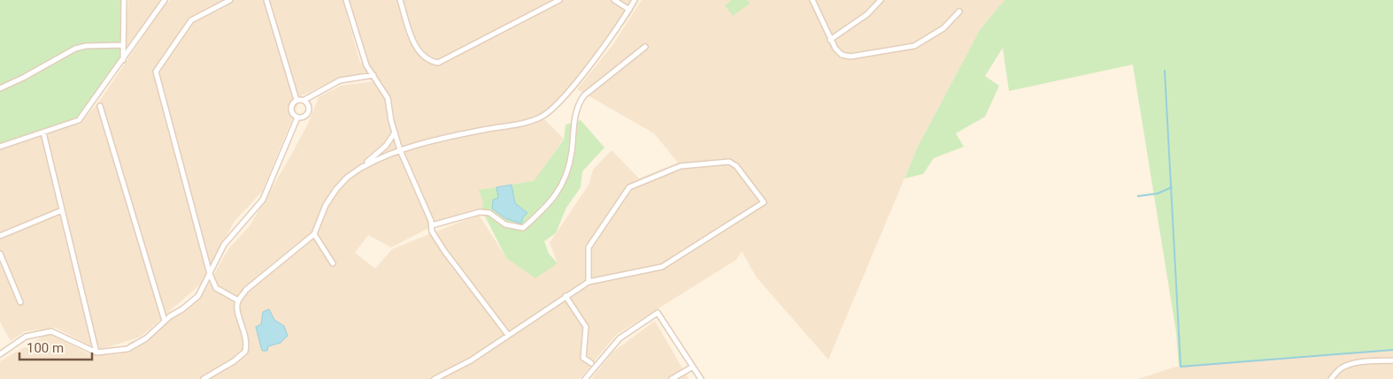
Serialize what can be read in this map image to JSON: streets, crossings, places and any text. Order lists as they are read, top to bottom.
{
  "scale_bar": "100 m"
}
